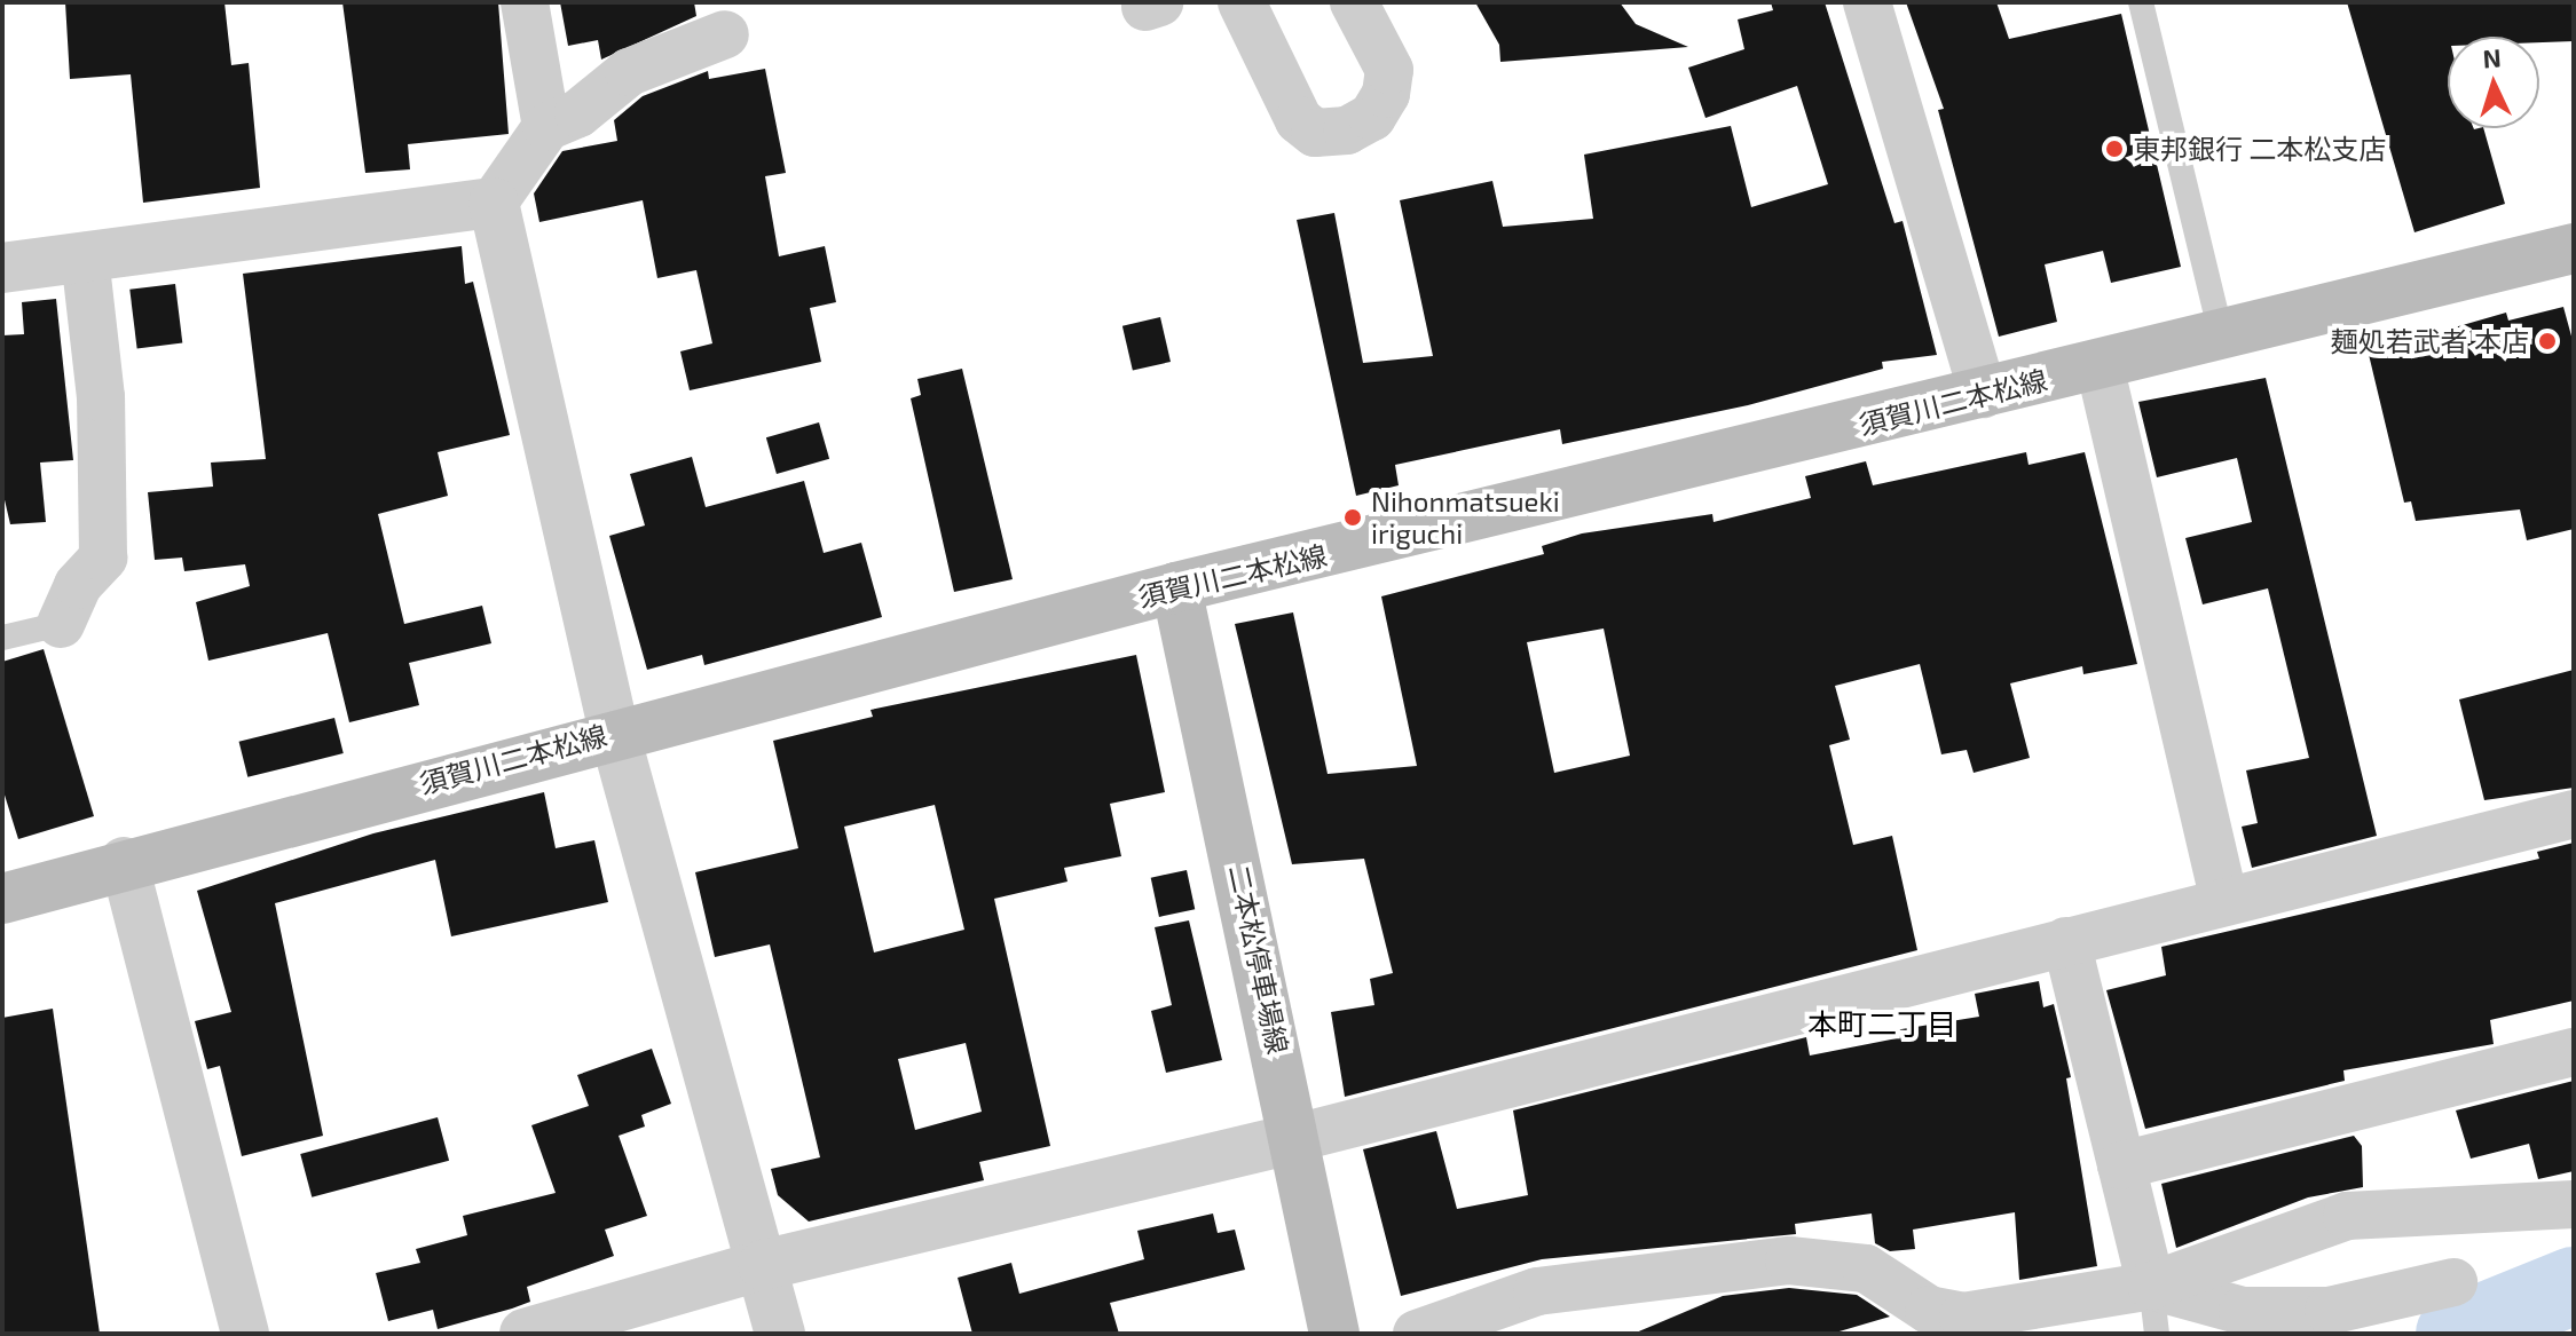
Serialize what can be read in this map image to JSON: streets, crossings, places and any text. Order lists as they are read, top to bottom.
{
  "streets": {
    "main road": ["須賀川二本松線", "二本松停車場線"]
  },
  "crossings": [
    ["須賀川二本松線", "二本松停車場線"]
  ],
  "districts": ["本町二丁目"],
  "places": ["東邦銀行 二本松支店", "麺処若武者 本店", "Nihonmatsueki iriguchi"],
  "north": "top"
}
